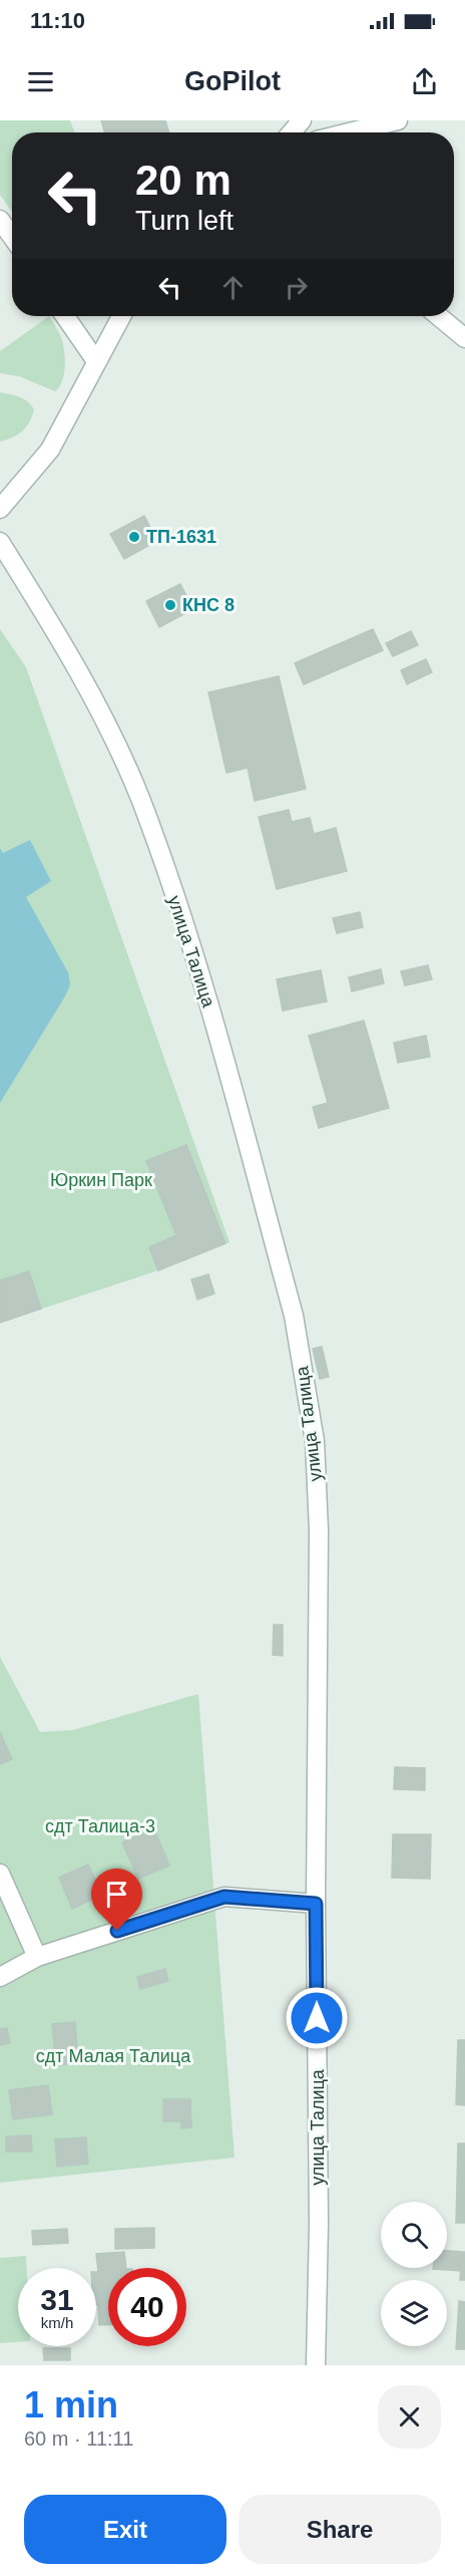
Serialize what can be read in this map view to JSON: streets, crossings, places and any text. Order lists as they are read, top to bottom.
{
  "streets": {
    "street": ["улица Талица"]
  },
  "parks": ["Юркин Парк", "сдт Талица-3", "сдт Малая Талица"],
  "places": ["ТП-1631", "КНС 8"],
  "page": {
    "status": "11:10",
    "header": "GoPilot",
    "turn": ["20 m", "Turn left"],
    "speed": "31 km/h",
    "limit": "40",
    "heading": ["1 min", "60 m · 11:11"],
    "buttons": ["Exit", "Share"]
  }
}
